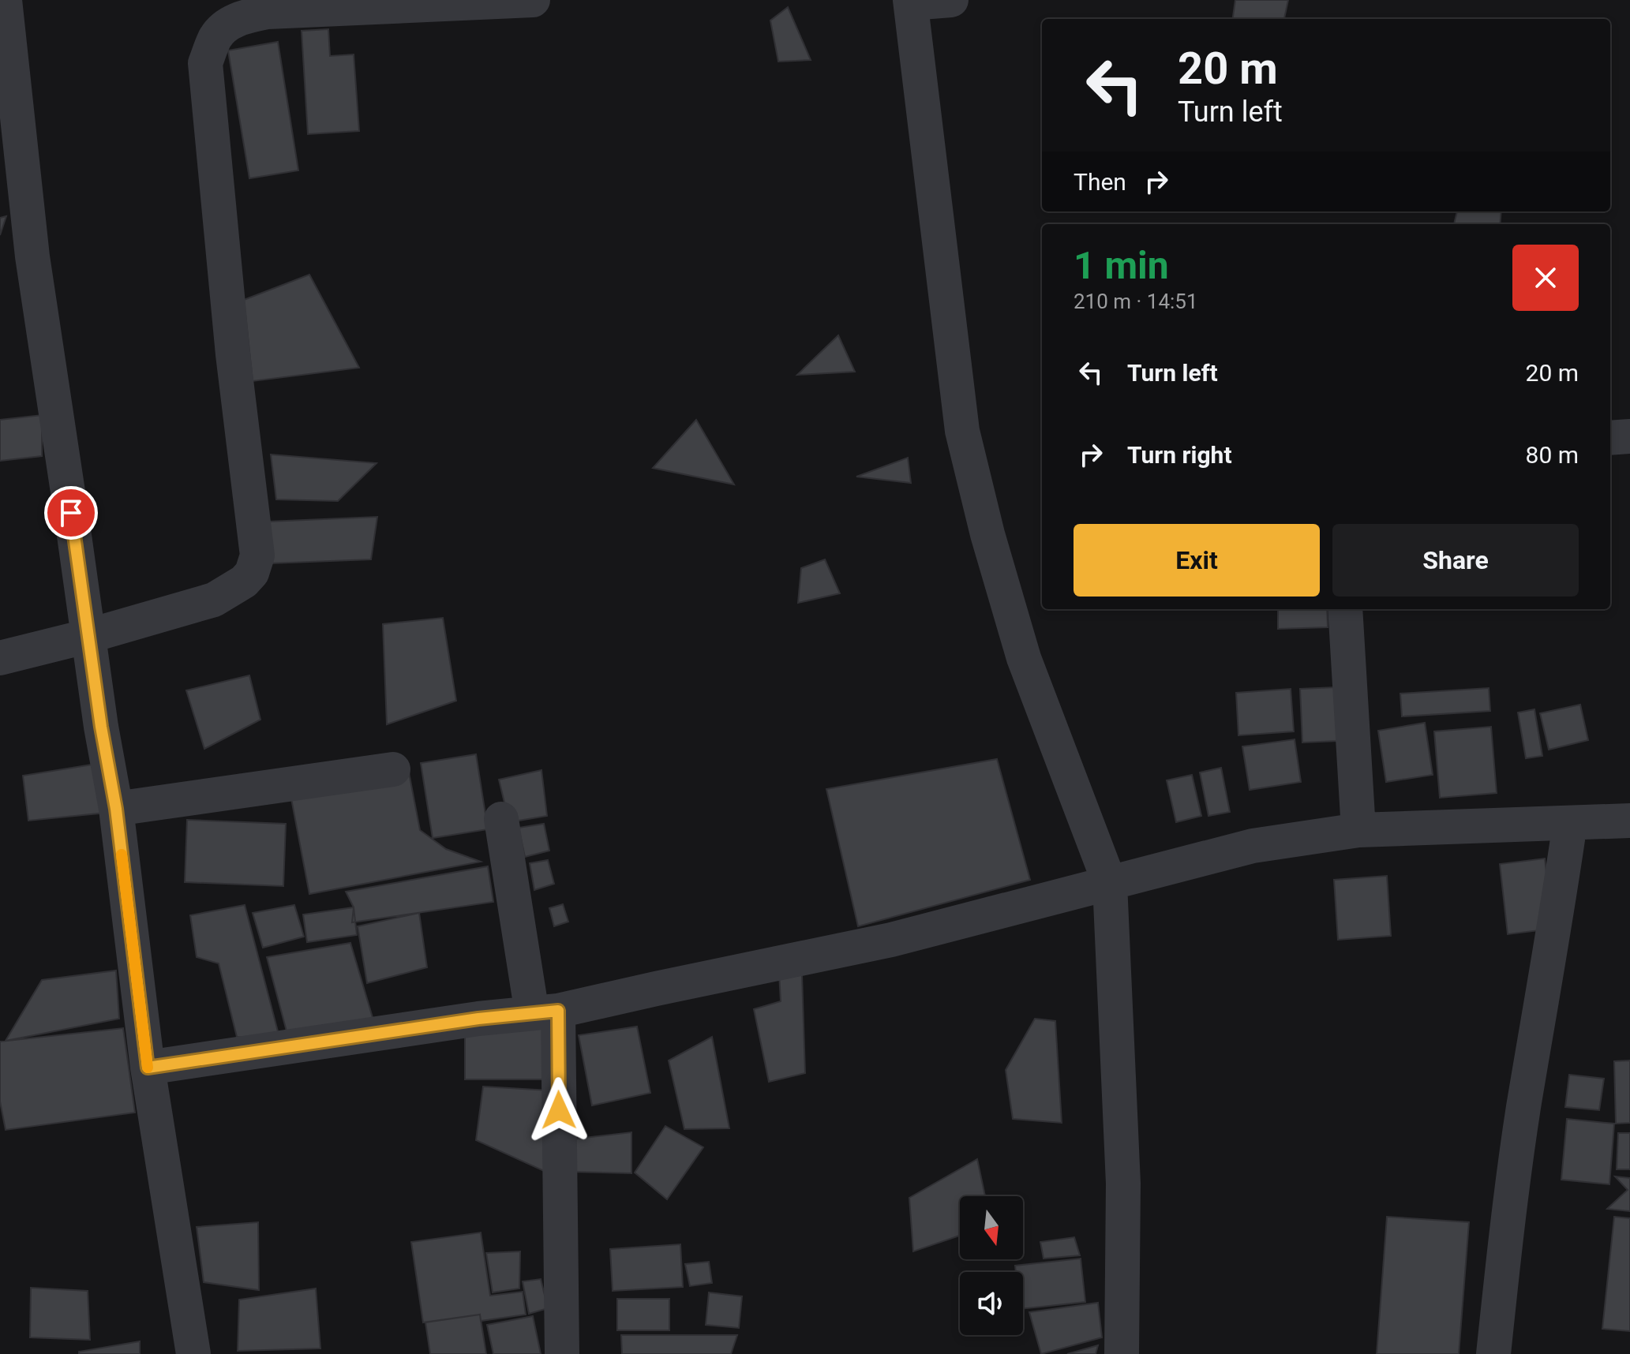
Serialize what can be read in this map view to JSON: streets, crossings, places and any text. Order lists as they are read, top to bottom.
{
  "north": "bottom",
  "page": {
    "turn": ["20 m", "Turn left"],
    "then": "Then",
    "heading": ["1 min", "210 m · 14:51"],
    "list": [
      {
        "name": "Turn left",
        "value": "20 m"
      },
      {
        "name": "Turn right",
        "value": "80 m"
      }
    ],
    "buttons": ["Exit", "Share"]
  }
}
